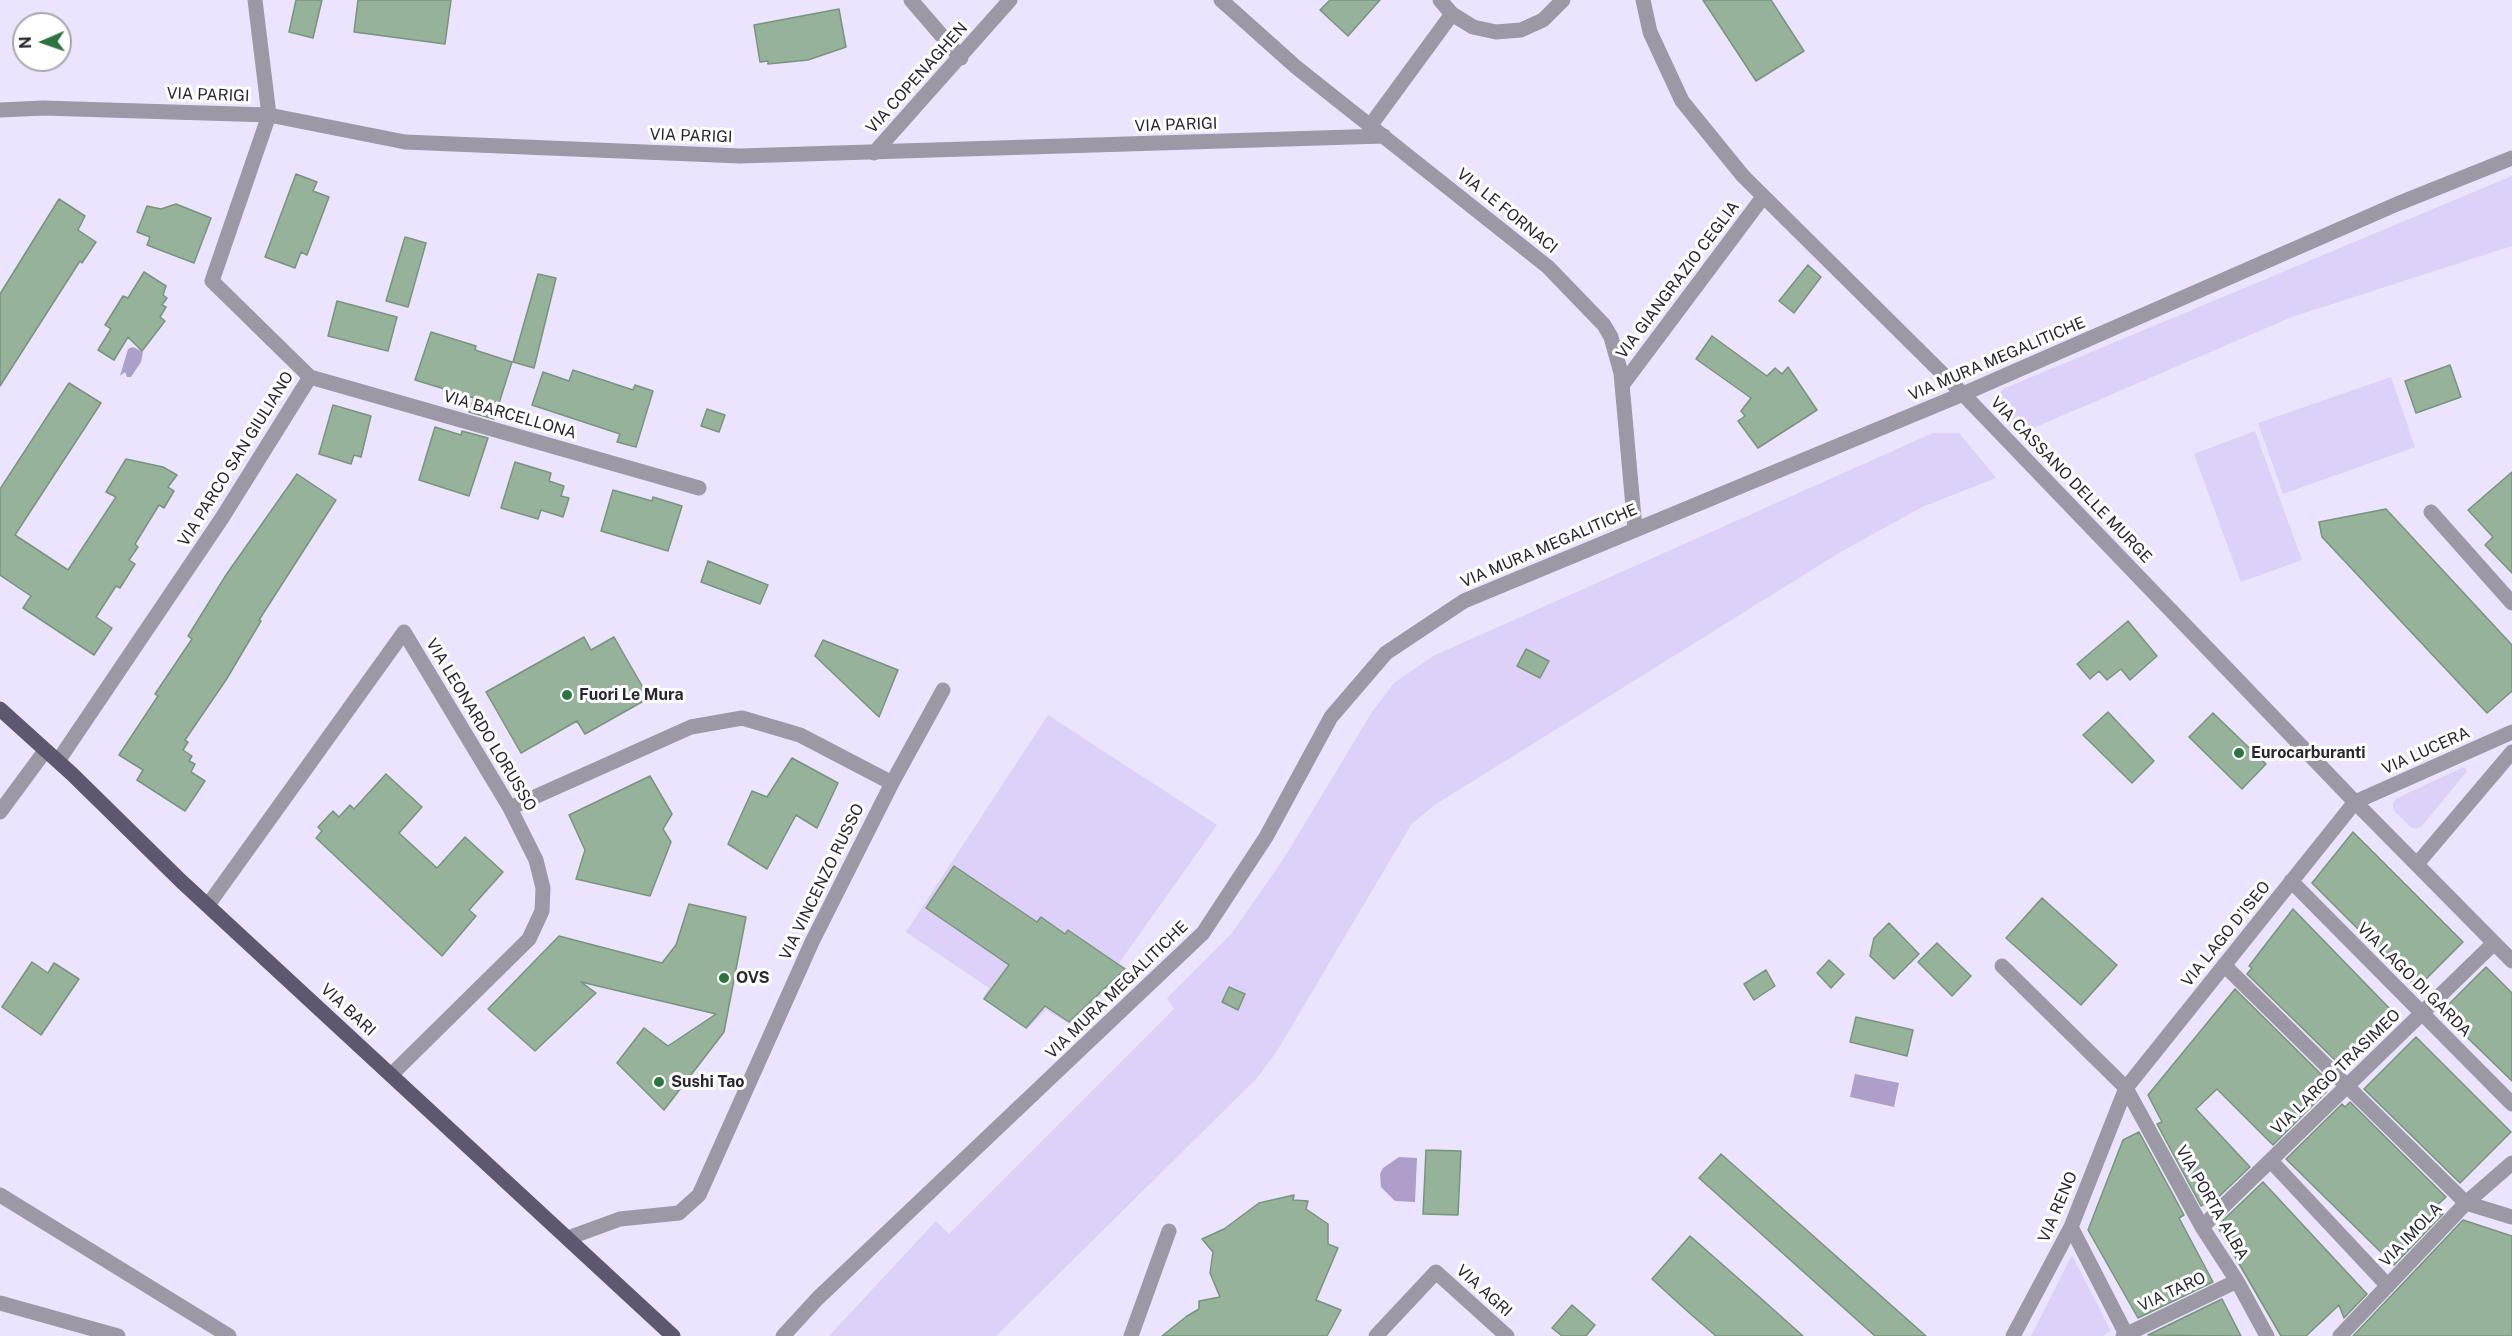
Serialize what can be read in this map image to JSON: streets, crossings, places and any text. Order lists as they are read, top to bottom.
{
  "streets": {
    "main road": ["VIA BARI"],
    "street": [
      "VIA COPENAGHEN",
      "VIA PARIGI",
      "VIA LE FORNACI",
      "VIA GIANGRAZIO CEGLIA",
      "VIA MURA MEGALITICHE",
      "VIA BARCELLONA",
      "VIA PARCO SAN GIULIANO",
      "VIA CASSANO DELLE MURGE",
      "VIA LEONARDO LORUSSO",
      "VIA LUCERA",
      "VIA VINCENZO RUSSO",
      "VIA LAGO D'ISEO",
      "VIA LAGO DI GARDA",
      "VIA LARGO TRASIMEO",
      "VIA PORTA ALBA",
      "VIA RENO",
      "VIA IMOLA",
      "VIA AGRI",
      "VIA TARO"
    ]
  },
  "crossings": [
    ["VIA COPENAGHEN", "VIA PARIGI"],
    ["VIA PARIGI", "VIA LE FORNACI"],
    ["VIA PARIGI", "VIA PARCO SAN GIULIANO"],
    ["VIA LE FORNACI", "VIA GIANGRAZIO CEGLIA"],
    ["VIA LE FORNACI", "VIA MURA MEGALITICHE"],
    ["VIA GIANGRAZIO CEGLIA", "VIA CASSANO DELLE MURGE"],
    ["VIA MURA MEGALITICHE", "VIA CASSANO DELLE MURGE"],
    ["VIA BARCELLONA", "VIA PARCO SAN GIULIANO"],
    ["VIA PARCO SAN GIULIANO", "VIA BARI"],
    ["VIA CASSANO DELLE MURGE", "VIA LUCERA"],
    ["VIA CASSANO DELLE MURGE", "VIA LAGO D'ISEO"],
    ["VIA CASSANO DELLE MURGE", "VIA LARGO TRASIMEO"],
    ["VIA LEONARDO LORUSSO", "VIA BARI"],
    ["VIA LUCERA", "VIA LAGO D'ISEO"],
    ["VIA VINCENZO RUSSO", "VIA BARI"],
    ["VIA LAGO D'ISEO", "VIA LAGO DI GARDA"],
    ["VIA LAGO D'ISEO", "VIA PORTA ALBA"],
    ["VIA LAGO D'ISEO", "VIA RENO"],
    ["VIA LAGO DI GARDA", "VIA LARGO TRASIMEO"],
    ["VIA LARGO TRASIMEO", "VIA PORTA ALBA"],
    ["VIA PORTA ALBA", "VIA RENO"],
    ["VIA PORTA ALBA", "VIA TARO"]
  ],
  "places": [
    "Fuori Le Mura",
    "Eurocarburanti",
    "OVS",
    "Sushi Tao"
  ],
  "north": "left"
}
